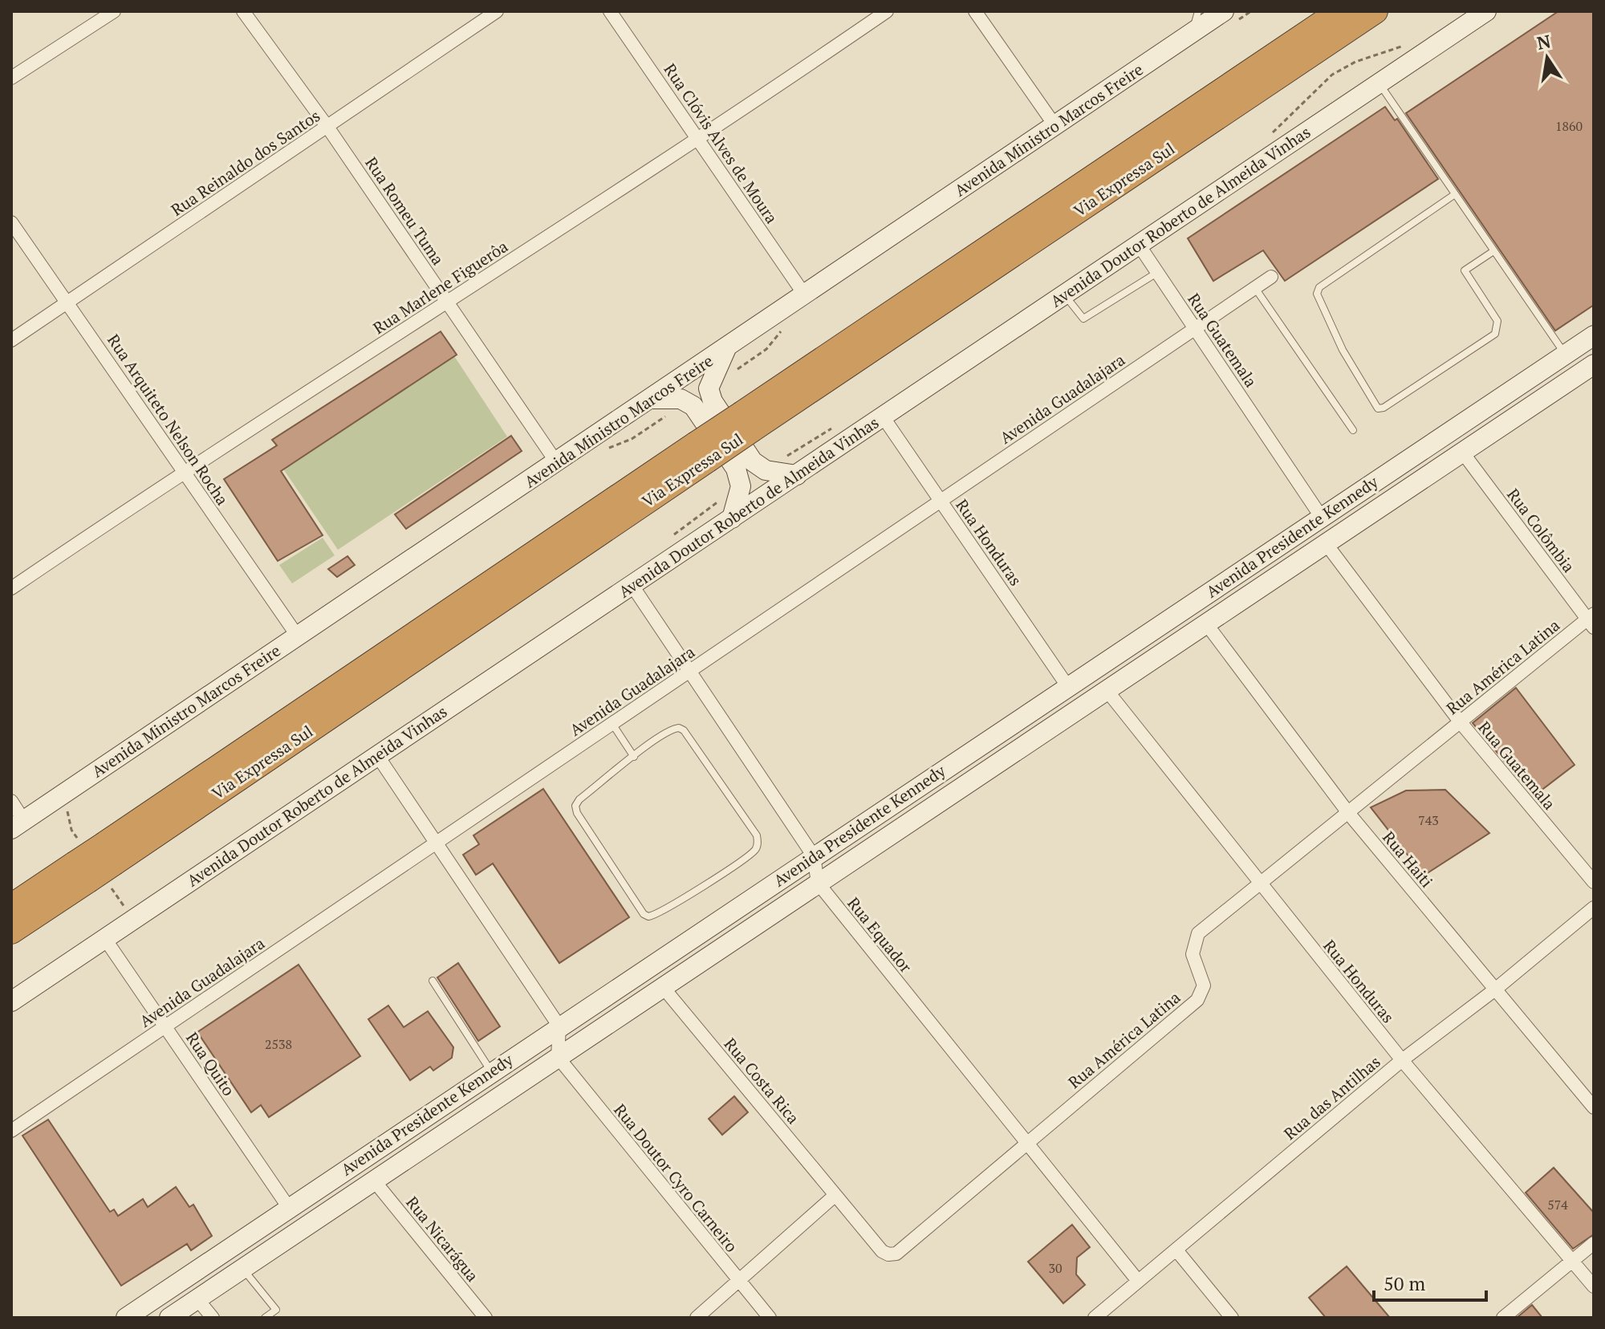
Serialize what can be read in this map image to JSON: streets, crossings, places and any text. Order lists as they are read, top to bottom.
{
  "streets": {
    "highway": ["Via Expressa Sul"],
    "main road": ["Avenida Ministro Marcos Freire", "Avenida Doutor Roberto de Almeida Vinhas", "Avenida Presidente Kennedy"],
    "street": [
      "Rua Clóvis Alves de Moura",
      "Rua Reinaldo dos Santos",
      "Rua Romeu Tuma",
      "Rua Marlene Figuerôa",
      "Rua Guatemala",
      "Avenida Guadalajara",
      "Rua Arquiteto Nelson Rocha",
      "Rua Colômbia",
      "Rua Honduras",
      "Rua América Latina",
      "Rua Haiti",
      "Rua Equador",
      "Rua Quito",
      "Rua Costa Rica",
      "Rua das Antilhas",
      "Rua Doutor Cyro Carneiro",
      "Rua Nicarágua"
    ]
  },
  "crossings": [
    ["Avenida Ministro Marcos Freire", "Rua Clóvis Alves de Moura"],
    ["Avenida Ministro Marcos Freire", "Rua Romeu Tuma"],
    ["Avenida Ministro Marcos Freire", "Rua Arquiteto Nelson Rocha"],
    ["Rua Clóvis Alves de Moura", "Rua Marlene Figuerôa"],
    ["Rua Reinaldo dos Santos", "Rua Romeu Tuma"],
    ["Rua Reinaldo dos Santos", "Rua Arquiteto Nelson Rocha"],
    ["Rua Romeu Tuma", "Rua Marlene Figuerôa"],
    ["Avenida Doutor Roberto de Almeida Vinhas", "Rua Guatemala"],
    ["Avenida Doutor Roberto de Almeida Vinhas", "Rua Honduras"],
    ["Avenida Doutor Roberto de Almeida Vinhas", "Rua Quito"],
    ["Rua Marlene Figuerôa", "Rua Arquiteto Nelson Rocha"],
    ["Rua Guatemala", "Avenida Guadalajara"],
    ["Rua Guatemala", "Avenida Presidente Kennedy"],
    ["Rua Guatemala", "Rua América Latina"],
    ["Avenida Guadalajara", "Rua Honduras"],
    ["Avenida Guadalajara", "Rua Quito"],
    ["Rua Colômbia", "Avenida Presidente Kennedy"],
    ["Rua Colômbia", "Rua América Latina"],
    ["Avenida Presidente Kennedy", "Rua Honduras"],
    ["Avenida Presidente Kennedy", "Rua Haiti"],
    ["Avenida Presidente Kennedy", "Rua Equador"],
    ["Avenida Presidente Kennedy", "Rua Quito"],
    ["Avenida Presidente Kennedy", "Rua Costa Rica"],
    ["Avenida Presidente Kennedy", "Rua Doutor Cyro Carneiro"],
    ["Avenida Presidente Kennedy", "Rua Nicarágua"],
    ["Rua Honduras", "Rua América Latina"],
    ["Rua Honduras", "Rua das Antilhas"],
    ["Rua América Latina", "Rua Haiti"],
    ["Rua América Latina", "Rua Equador"],
    ["Rua América Latina", "Rua Costa Rica"],
    ["Rua Haiti", "Rua das Antilhas"],
    ["Rua Equador", "Rua das Antilhas"]
  ],
  "house_numbers": [
    "1860",
    "743",
    "2538",
    "574",
    "30"
  ],
  "scale_bar": "50 m",
  "north": "top"
}
